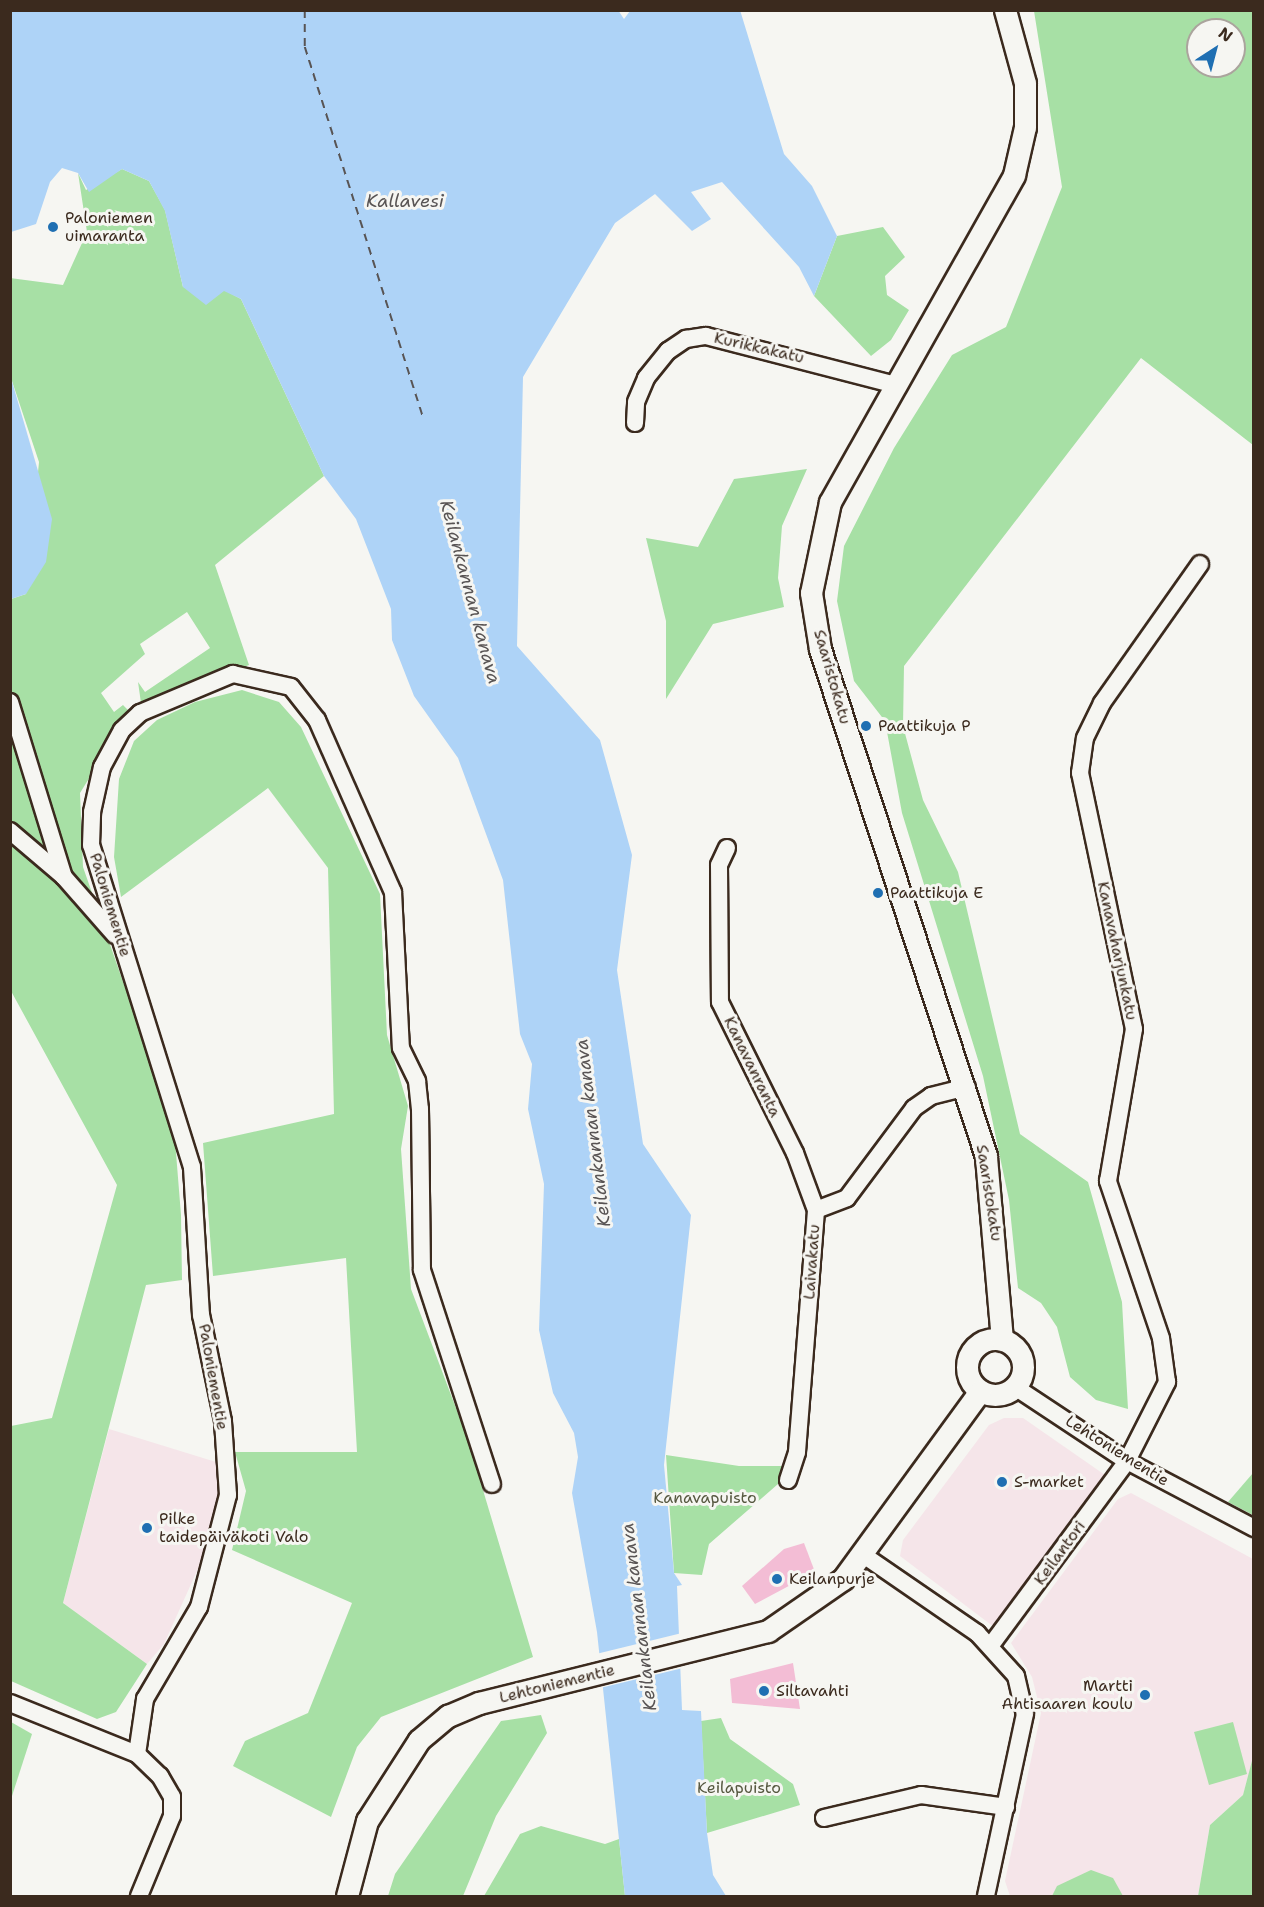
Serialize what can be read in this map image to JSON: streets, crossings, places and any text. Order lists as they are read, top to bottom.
{
  "streets": {
    "main road": ["Saaristokatu", "Lehtoniementie"],
    "street": [
      "Kurikkakatu",
      "Paloniementie",
      "Kanavaharjunkatu",
      "Kanavanranta",
      "Laivakatu",
      "Keilantori"
    ]
  },
  "crossings": [
    ["Kurikkakatu", "Saaristokatu"],
    ["Saaristokatu", "Laivakatu"],
    ["Saaristokatu", "Lehtoniementie"],
    ["Kanavaharjunkatu", "Lehtoniementie"],
    ["Kanavaharjunkatu", "Keilantori"],
    ["Kanavanranta", "Laivakatu"],
    ["Lehtoniementie", "Keilantori"]
  ],
  "water": ["Kallavesi", "Keilankannan kanava"],
  "parks": ["Kanavapuisto", "Keilapuisto"],
  "places": [
    "Paloniemen uimaranta",
    "Paattikuja P",
    "Paattikuja E",
    "S-market",
    "Pilke taidepäiväkoti Valo",
    "Keilanpurje",
    "Siltavahti",
    "Martti Ahtisaaren koulu"
  ],
  "north": "top right"
}
